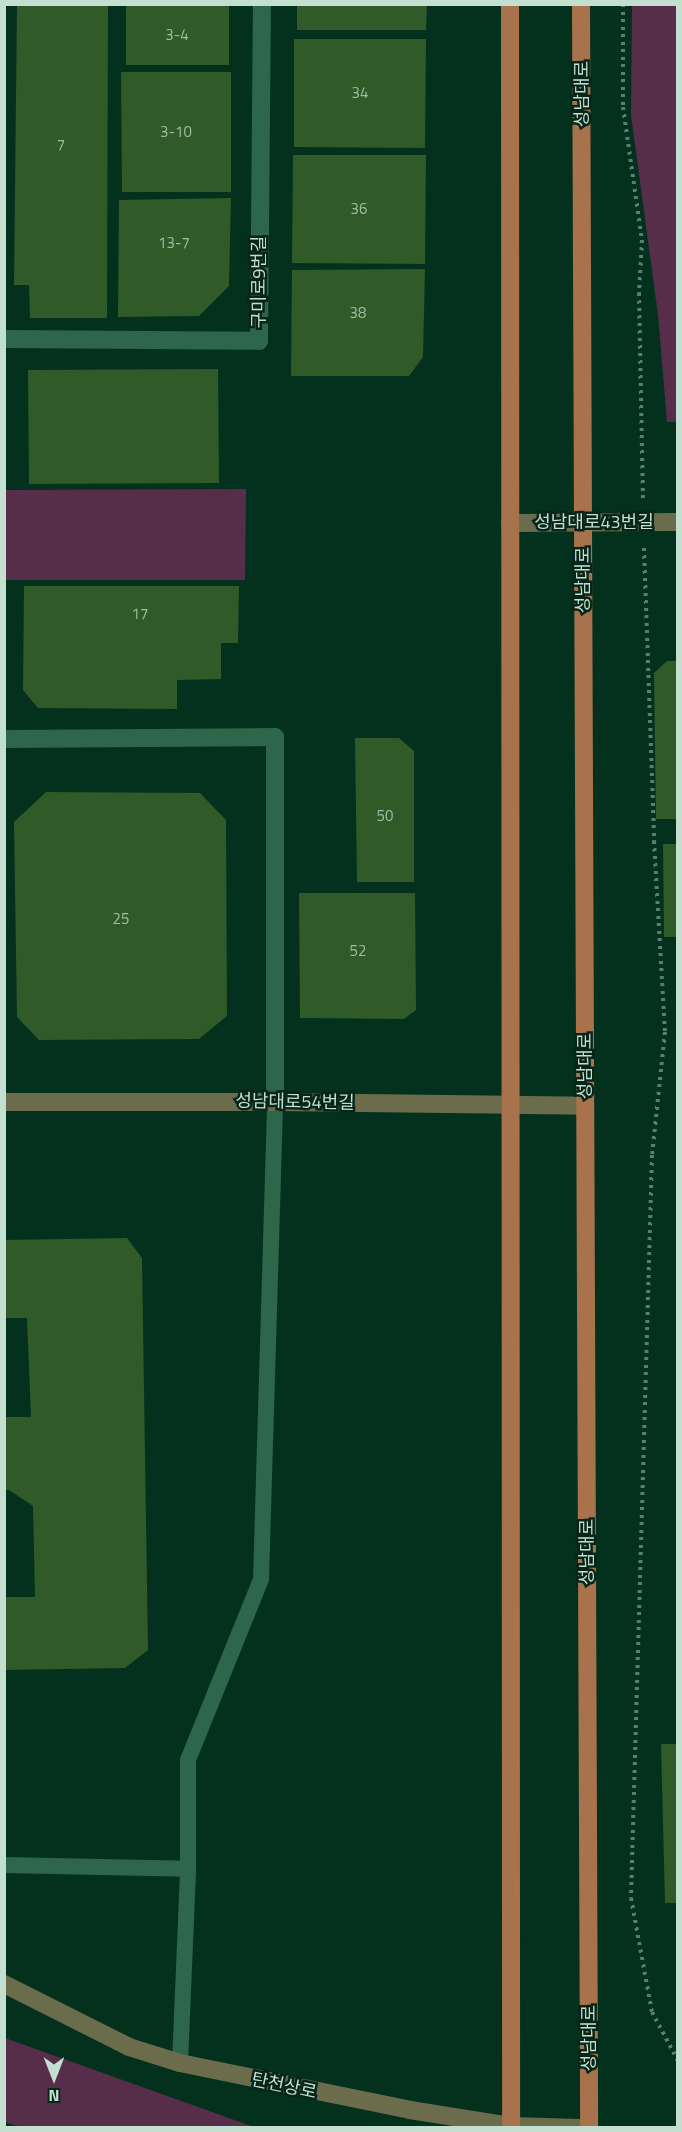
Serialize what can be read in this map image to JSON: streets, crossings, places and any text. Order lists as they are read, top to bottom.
{
  "streets": {
    "main road": ["성남대로"],
    "street": [
      "구미로9번길",
      "성남대로43번길",
      "성남대로54번길",
      "탄천상로"
    ]
  },
  "crossings": [
    ["성남대로", "성남대로43번길"],
    ["성남대로", "성남대로54번길"]
  ],
  "house_numbers": [
    "3-4",
    "34",
    "3-10",
    "7",
    "36",
    "13-7",
    "38",
    "17",
    "50",
    "25",
    "52"
  ],
  "north": "bottom"
}
